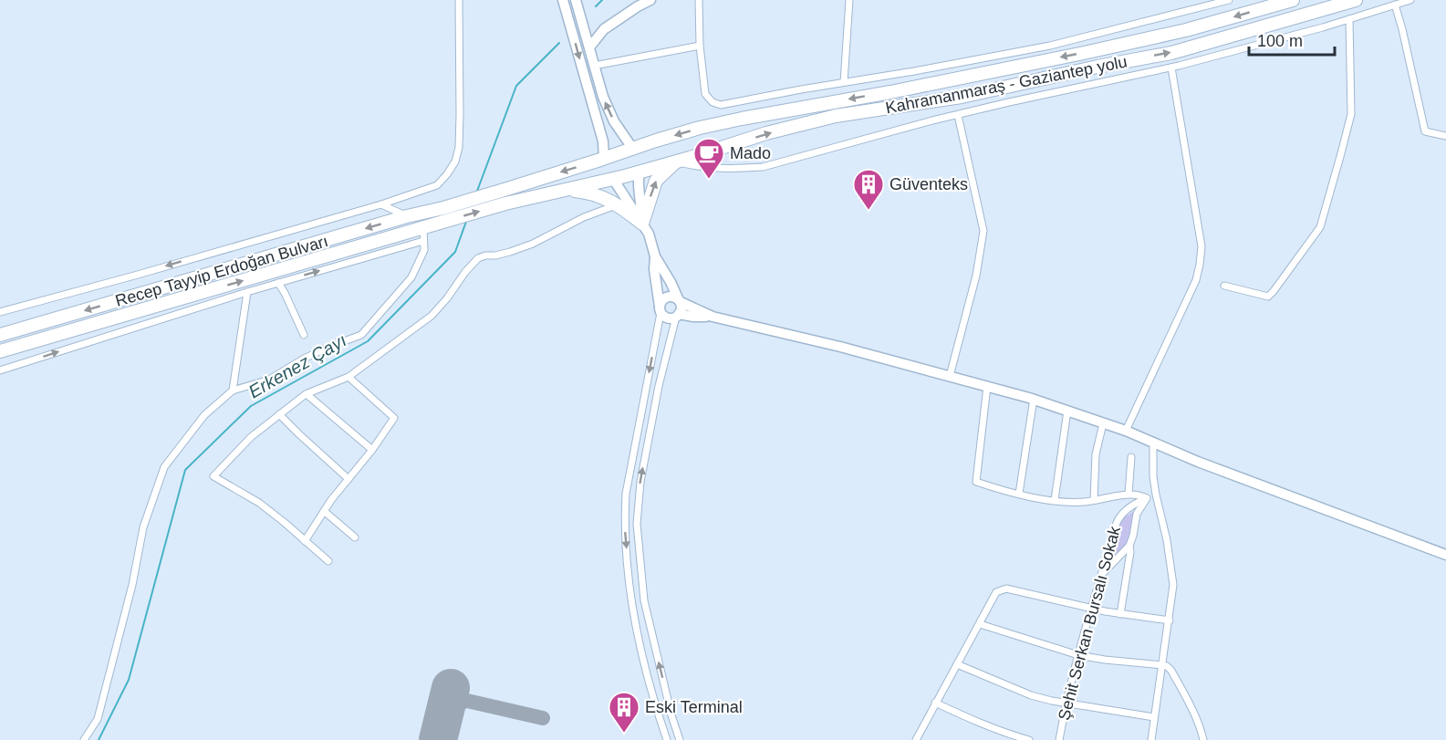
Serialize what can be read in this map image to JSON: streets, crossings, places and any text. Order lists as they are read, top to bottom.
{
  "streets": {
    "highway": ["Kahramanmaraş - Gaziantep yolu", "Recep Tayyip Erdoğan Bulvarı"],
    "street": ["Şehit Serkan Bursalı Sokak"]
  },
  "crossings": [
    ["Kahramanmaraş - Gaziantep yolu", "Recep Tayyip Erdoğan Bulvarı"]
  ],
  "water": ["Erkenez Çayı"],
  "places": {
    "cafe": ["Mado"],
    "building": ["Güventeks", "Eski Terminal"]
  },
  "scale_bar": "100 m"
}
